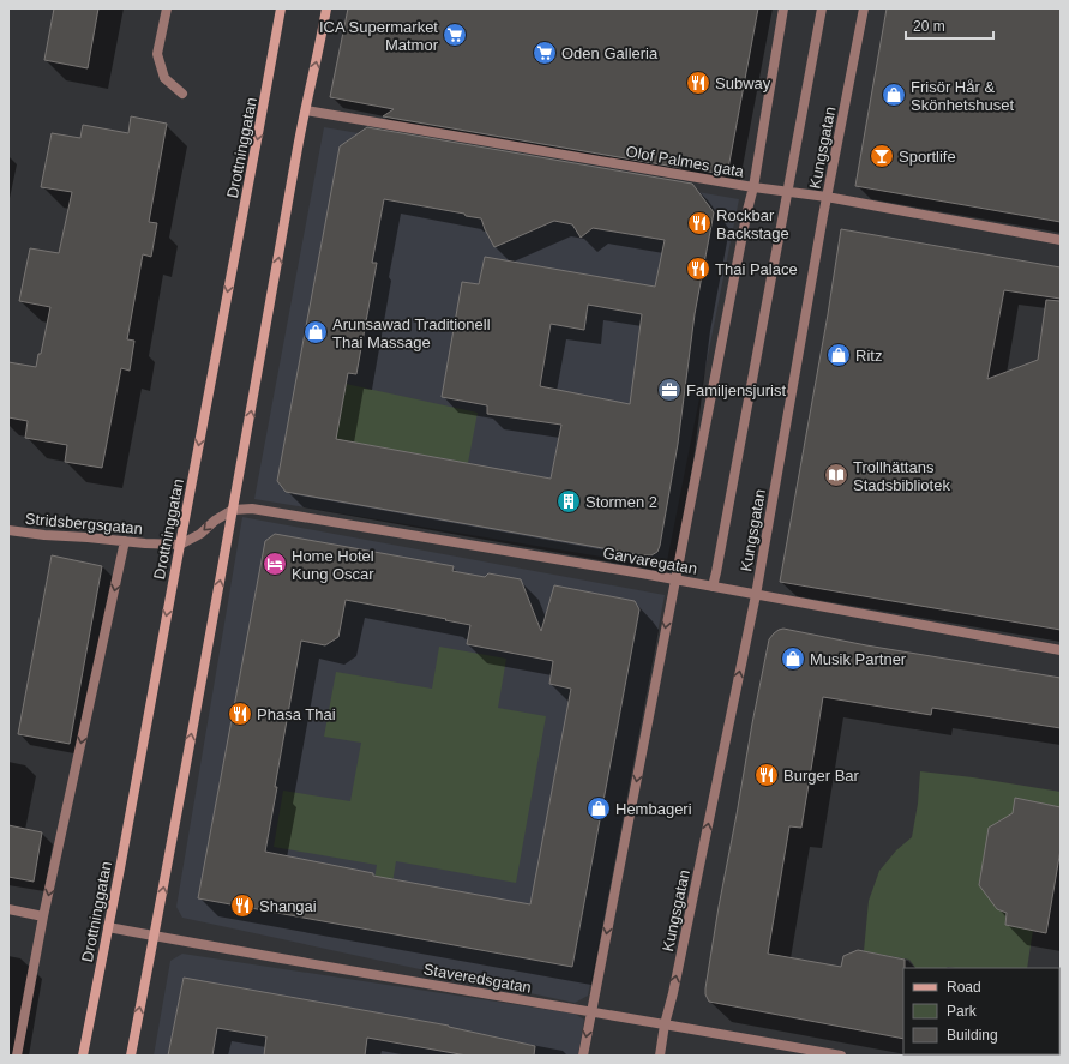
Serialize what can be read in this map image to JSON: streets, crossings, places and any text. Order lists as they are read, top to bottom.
{
  "streets": {
    "street": [
      "Drottninggatan",
      "Kungsgatan",
      "Olof Palmes gata",
      "Stridsbergsgatan",
      "Garvaregatan",
      "Staveredsgatan"
    ]
  },
  "crossings": [
    ["Drottninggatan", "Stridsbergsgatan"],
    ["Drottninggatan", "Staveredsgatan"],
    ["Kungsgatan", "Olof Palmes gata"],
    ["Kungsgatan", "Garvaregatan"],
    ["Kungsgatan", "Staveredsgatan"]
  ],
  "places": {
    "supermarket": ["ICA Supermarket Matmor", "Oden Galleria"],
    "restaurant": [
      "Subway",
      "Rockbar Backstage",
      "Thai Palace",
      "Phasa Thai",
      "Burger Bar",
      "Shangai"
    ],
    "shop": [
      "Frisör Hår & Skönhetshuset",
      "Arunsawad Traditionell Thai Massage",
      "Ritz",
      "Musik Partner",
      "Hembageri"
    ],
    "bar": ["Sportlife"],
    "office": ["Familjensjurist"],
    "library": ["Trollhättans Stadsbibliotek"],
    "building": ["Stormen 2"],
    "hotel": ["Home Hotel Kung Oscar"]
  },
  "legend": ["Road", "Park", "Building"],
  "scale_bar": "20 m"
}
